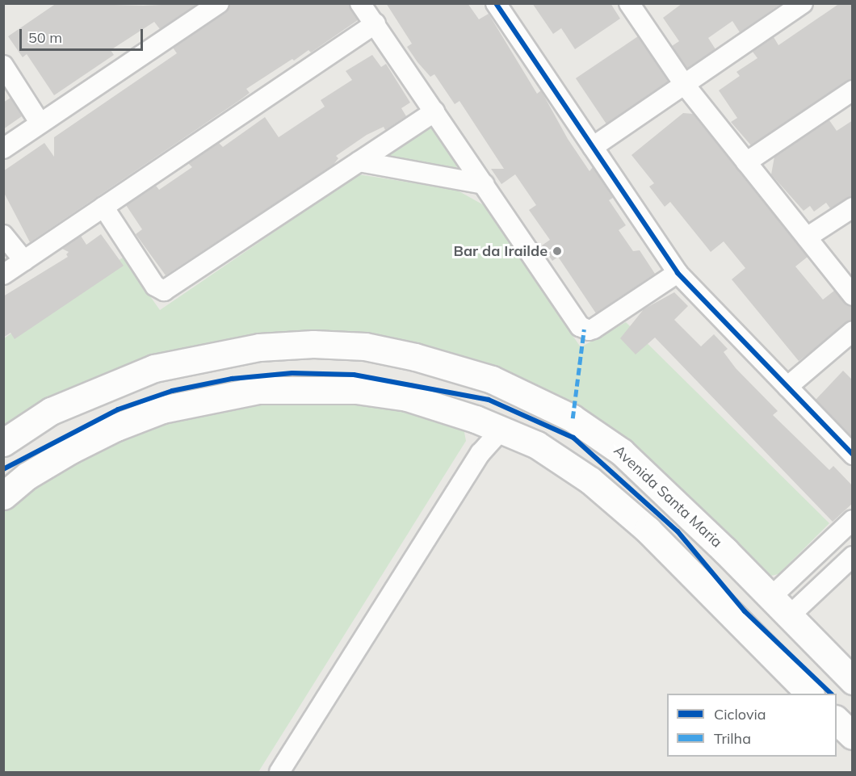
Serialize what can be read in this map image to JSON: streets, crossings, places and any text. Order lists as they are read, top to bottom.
{
  "streets": {
    "main road": ["Avenida Santa Maria"]
  },
  "places": ["Bar da Irailde"],
  "legend": ["Ciclovia", "Trilha"],
  "scale_bar": "50 m"
}
